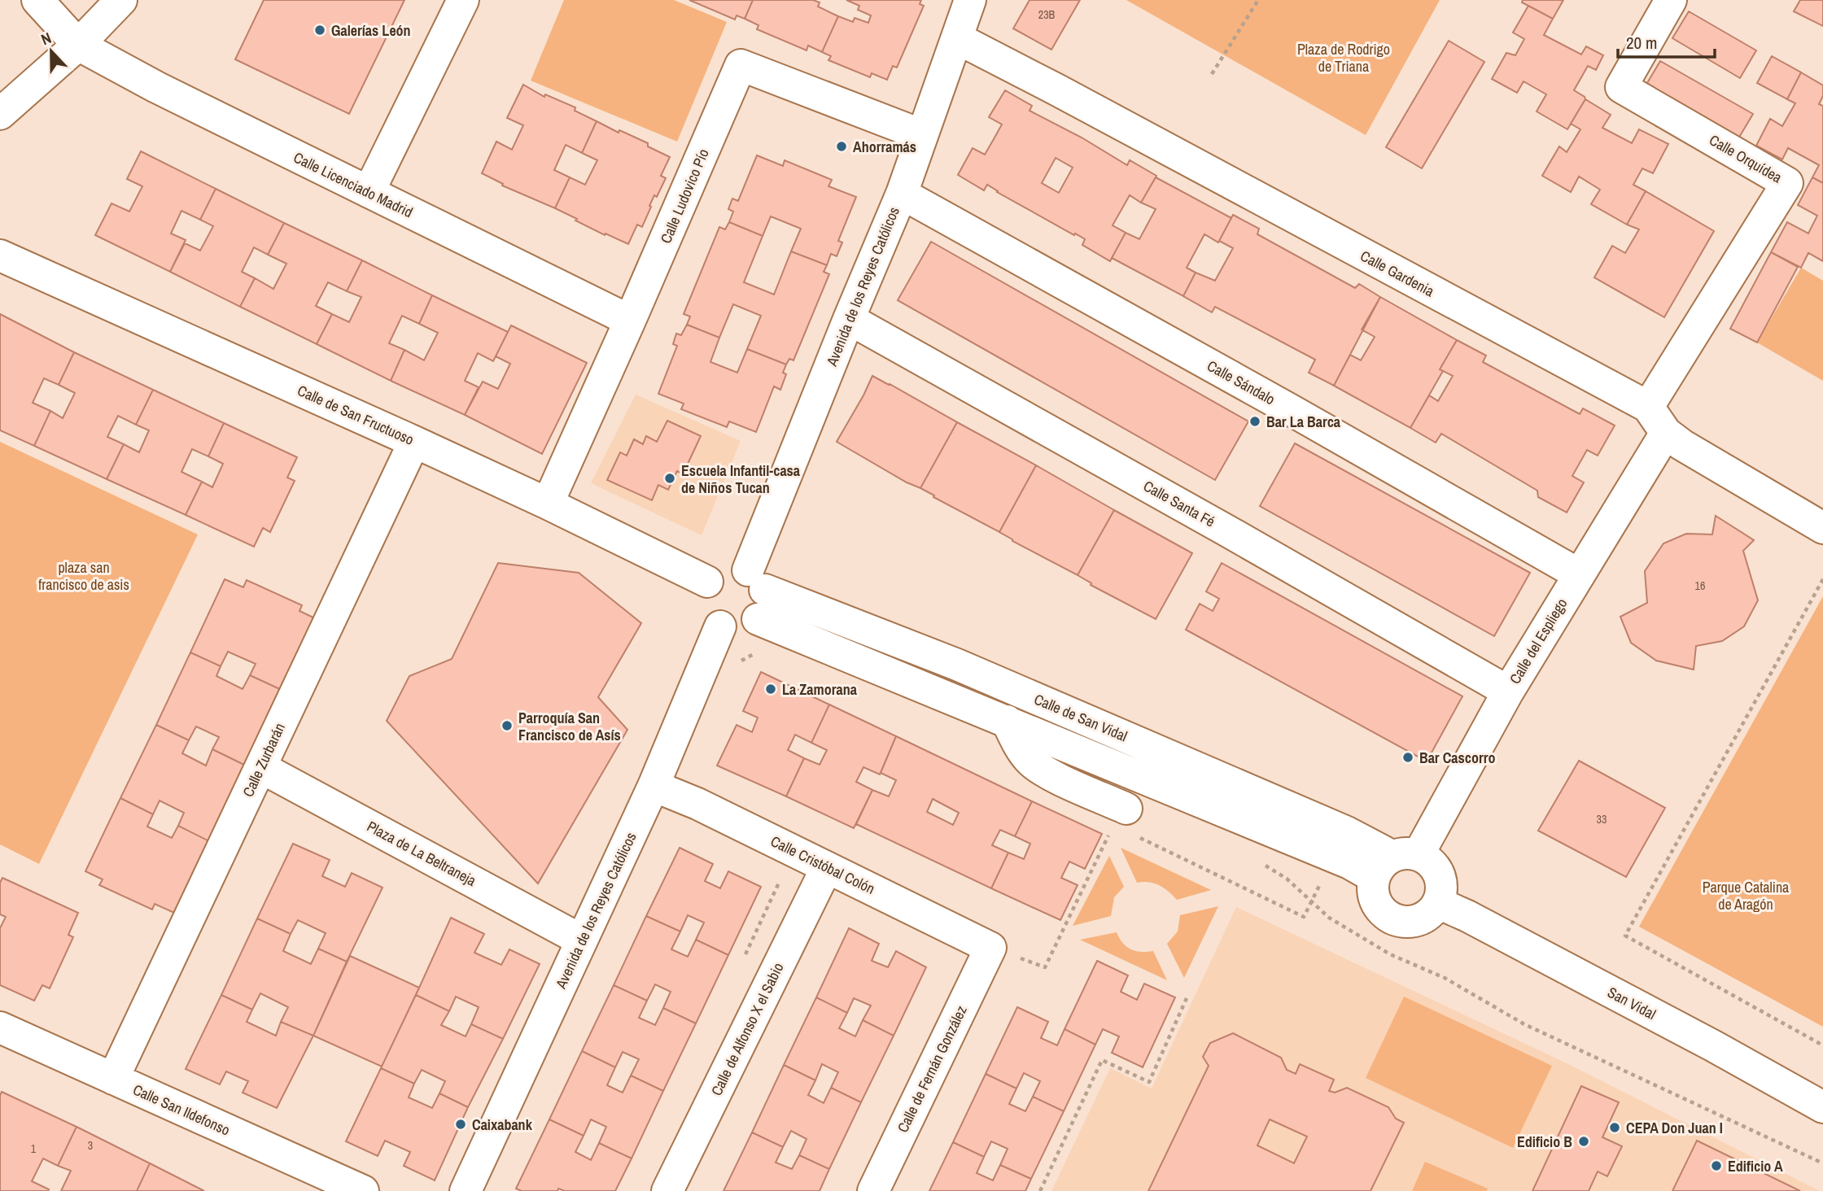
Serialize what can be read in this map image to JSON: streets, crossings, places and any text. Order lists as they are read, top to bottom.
{
  "streets": {
    "street": [
      "Calle Orquídea",
      "Calle Licenciado Madrid",
      "Calle Ludovico Pío",
      "Calle Gardenia",
      "Avenida de los Reyes Católicos",
      "Calle Sándalo",
      "Calle de San Fructuoso",
      "Calle Santa Fé",
      "Calle del Espliego",
      "Calle de San Vidal",
      "Calle Zurbarán",
      "Plaza de La Beltraneja",
      "Calle Cristóbal Colón",
      "San Vidal",
      "Calle de Alfonso X el Sabio",
      "Calle de Fernán González",
      "Calle San Ildefonso"
    ]
  },
  "crossings": [
    ["Calle Orquídea", "Calle Gardenia"],
    ["Calle Licenciado Madrid", "Calle Ludovico Pío"],
    ["Calle Ludovico Pío", "Avenida de los Reyes Católicos"],
    ["Calle Ludovico Pío", "Calle de San Fructuoso"],
    ["Calle Gardenia", "Avenida de los Reyes Católicos"],
    ["Calle Gardenia", "Calle del Espliego"],
    ["Avenida de los Reyes Católicos", "Calle Sándalo"],
    ["Avenida de los Reyes Católicos", "Calle de San Fructuoso"],
    ["Avenida de los Reyes Católicos", "Calle Santa Fé"],
    ["Avenida de los Reyes Católicos", "Calle de San Vidal"],
    ["Avenida de los Reyes Católicos", "Plaza de La Beltraneja"],
    ["Avenida de los Reyes Católicos", "Calle Cristóbal Colón"],
    ["Calle Sándalo", "Calle del Espliego"],
    ["Calle de San Fructuoso", "Calle de San Vidal"],
    ["Calle de San Fructuoso", "Calle Zurbarán"],
    ["Calle Santa Fé", "Calle del Espliego"],
    ["Calle del Espliego", "Calle de San Vidal"],
    ["Calle del Espliego", "San Vidal"],
    ["Calle de San Vidal", "San Vidal"],
    ["Calle Zurbarán", "Plaza de La Beltraneja"],
    ["Calle Zurbarán", "Calle San Ildefonso"],
    ["Calle Cristóbal Colón", "Calle de Alfonso X el Sabio"],
    ["Calle Cristóbal Colón", "Calle de Fernán González"]
  ],
  "parks": ["Plaza de Rodrigo de Triana", "plaza san francisco de asis", "Parque Catalina de Aragón"],
  "places": [
    "Galerías León",
    "Ahorramás",
    "Bar La Barca",
    "Escuela Infantil-casa de Niños Tucan",
    "La Zamorana",
    "Parroquía San Francisco de Asís",
    "Bar Cascorro",
    "Caixabank",
    "CEPA Don Juan I",
    "Edificio B",
    "Edificio A"
  ],
  "house_numbers": [
    "23B",
    "16",
    "33",
    "3",
    "1"
  ],
  "scale_bar": "20 m",
  "north": "top"
}
